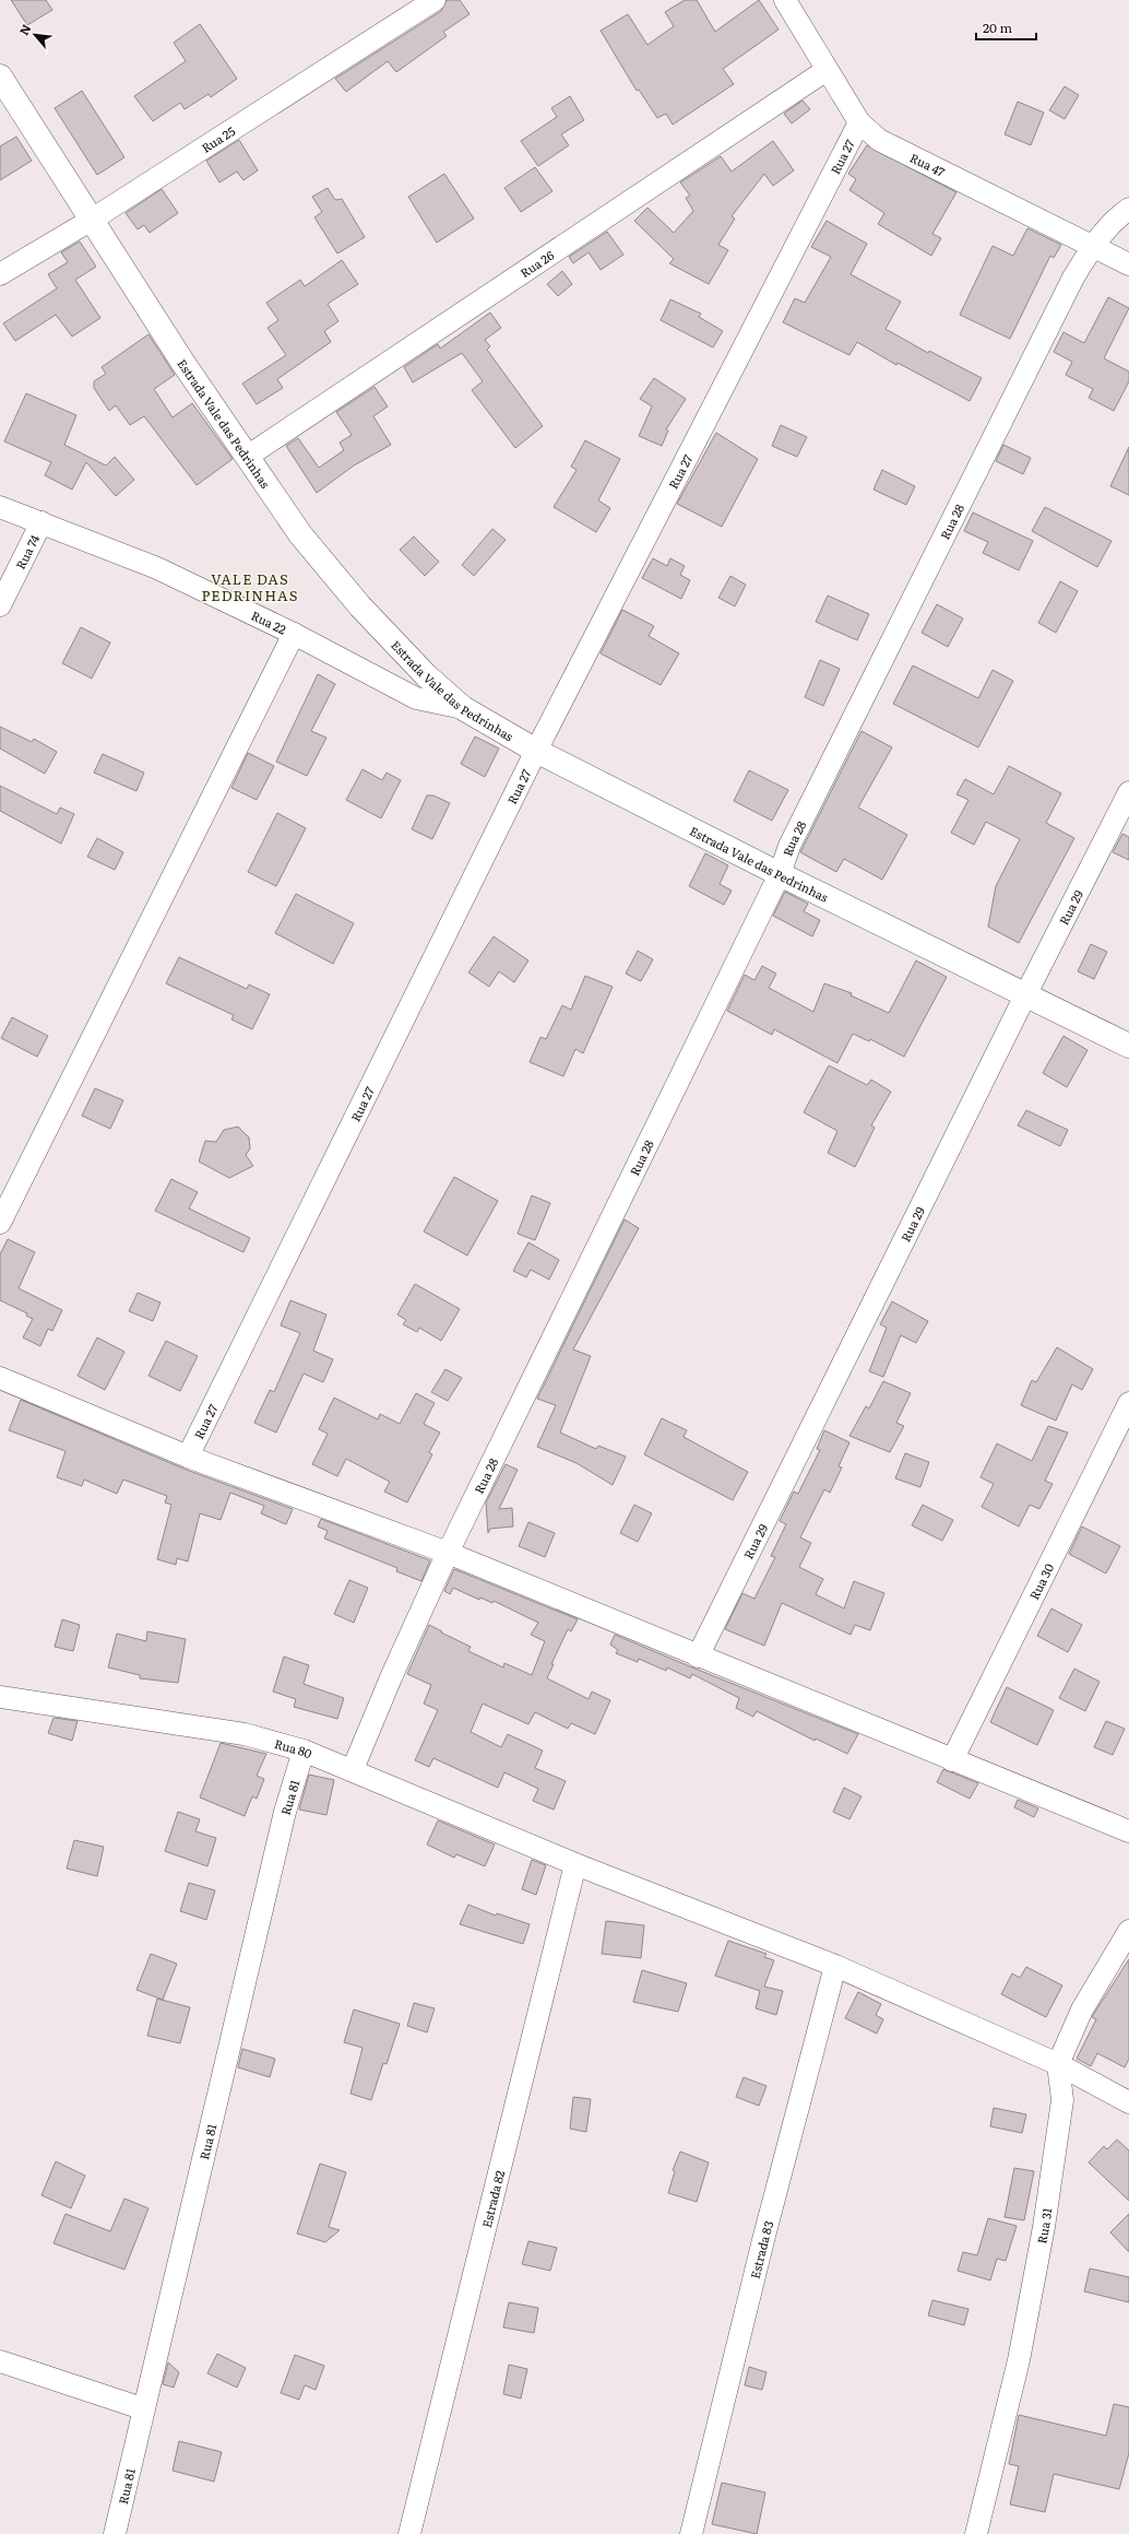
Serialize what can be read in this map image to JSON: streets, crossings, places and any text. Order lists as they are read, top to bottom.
{
  "streets": {
    "main road": ["Estrada Vale das Pedrinhas"],
    "street": [
      "Rua 25",
      "Rua 27",
      "Rua 47",
      "Rua 26",
      "Rua 28",
      "Rua 74",
      "Rua 22",
      "Rua 29",
      "Rua 30",
      "Rua 80",
      "Rua 81",
      "Estrada 82",
      "Rua 31",
      "Estrada 83"
    ]
  },
  "crossings": [
    ["Rua 25", "Estrada Vale das Pedrinhas"],
    ["Rua 27", "Rua 47"],
    ["Rua 27", "Estrada Vale das Pedrinhas"],
    ["Rua 47", "Rua 26"],
    ["Rua 47", "Rua 28"],
    ["Rua 26", "Estrada Vale das Pedrinhas"],
    ["Estrada Vale das Pedrinhas", "Rua 28"],
    ["Estrada Vale das Pedrinhas", "Rua 22"],
    ["Estrada Vale das Pedrinhas", "Rua 29"],
    ["Rua 74", "Rua 22"],
    ["Rua 80", "Rua 81"],
    ["Rua 80", "Estrada 82"],
    ["Rua 80", "Rua 31"],
    ["Rua 80", "Estrada 83"]
  ],
  "districts": ["VALE DAS PEDRINHAS"],
  "scale_bar": "20 m",
  "north": "top left"
}
